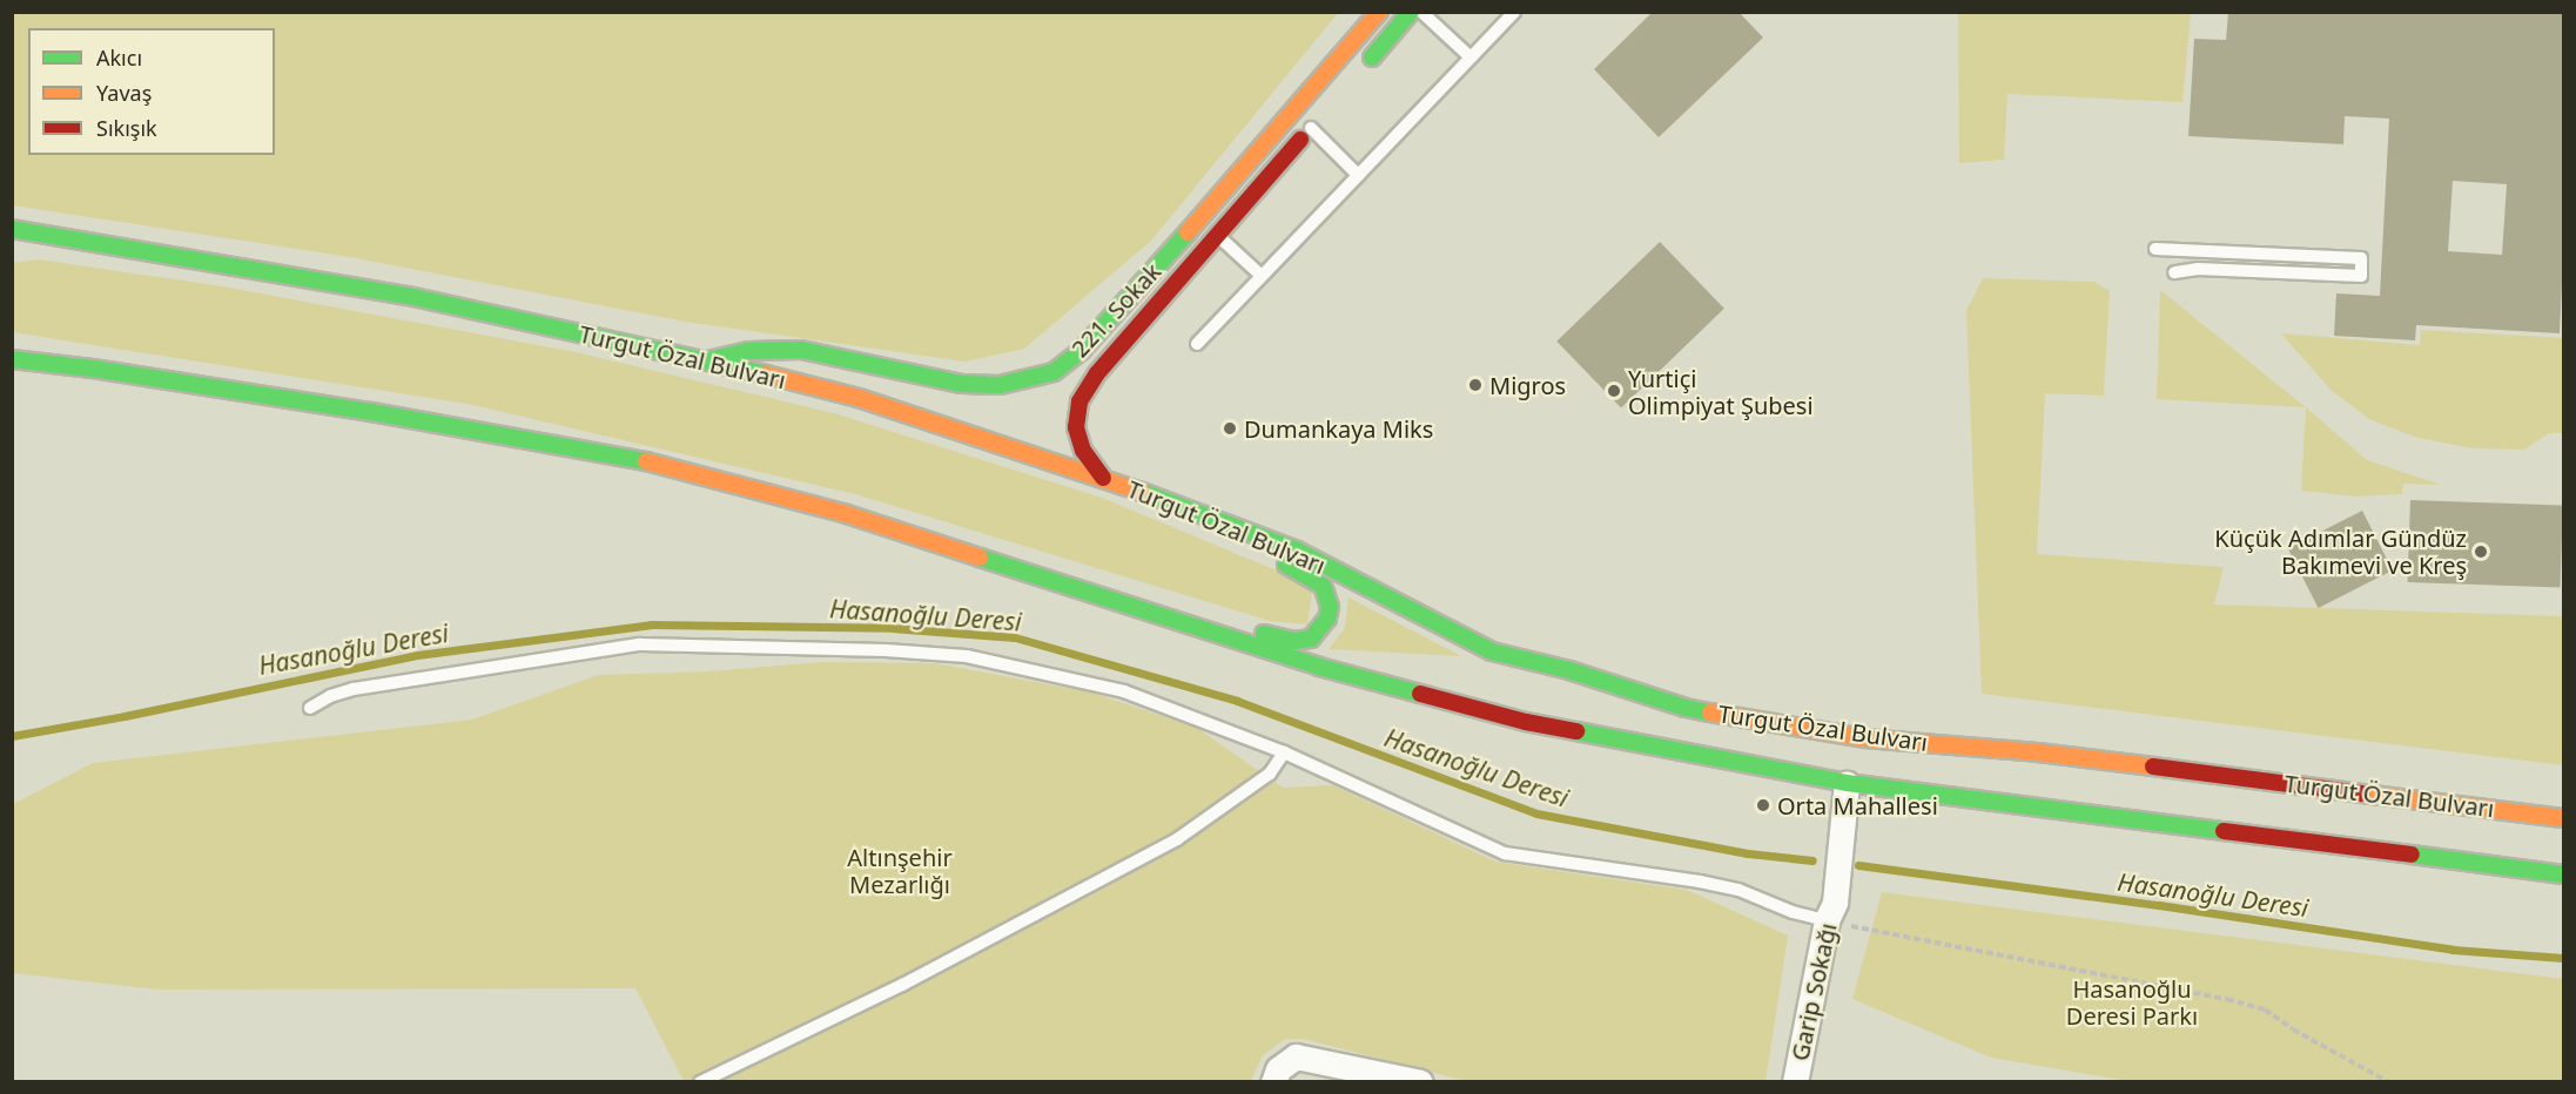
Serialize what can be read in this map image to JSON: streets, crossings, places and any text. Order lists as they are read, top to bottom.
{
  "streets": {
    "main road": ["221. Sokak", "Turgut Özal Bulvarı"],
    "street": ["Garip Sokağı"]
  },
  "crossings": [
    ["221. Sokak", "Turgut Özal Bulvarı"],
    ["Turgut Özal Bulvarı", "Garip Sokağı"]
  ],
  "water": ["Hasanoğlu Deresi"],
  "parks": ["Altınşehir Mezarlığı", "Hasanoğlu Deresi Parkı"],
  "places": [
    "Migros",
    "Yurtiçi Olimpiyat Şubesi",
    "Dumankaya Miks",
    "Küçük Adımlar Gündüz Bakımevi ve Kreş",
    "Orta Mahallesi"
  ],
  "legend": ["Akıcı", "Yavaş", "Sıkışık"]
}
